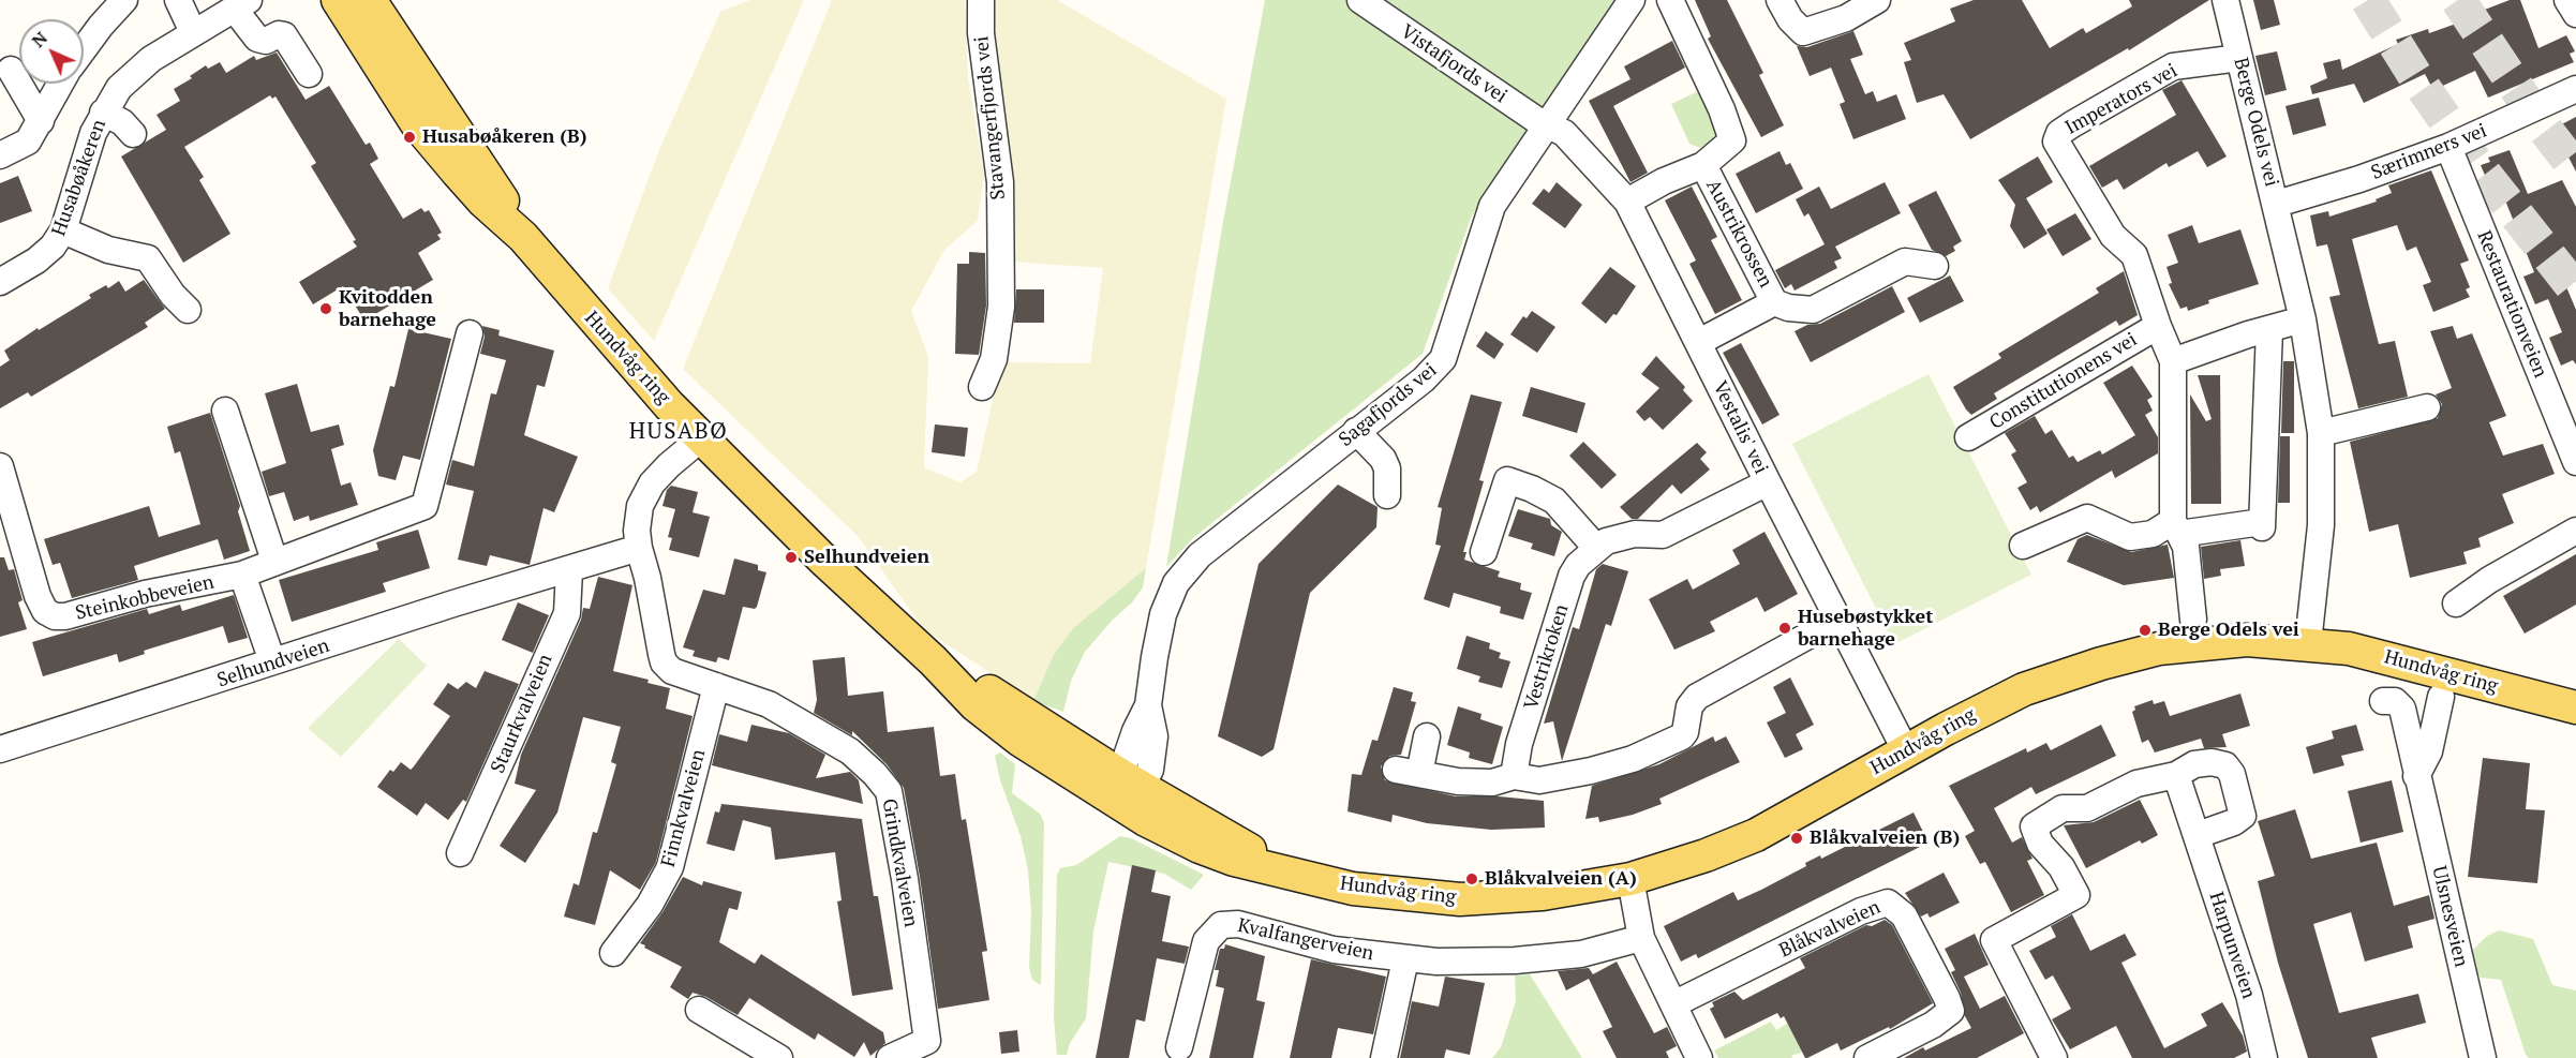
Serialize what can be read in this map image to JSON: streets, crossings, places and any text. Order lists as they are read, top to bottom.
{
  "streets": {
    "main road": ["Hundvåg ring"],
    "street": [
      "Vistafjords vei",
      "Imperators vei",
      "Stavangerfjords vei",
      "Berge Odels vei",
      "Særimners vei",
      "Husabøåkeren",
      "Austrikrossen",
      "Restaurationveien",
      "Constitutionens vei",
      "Sagafjords vei",
      "Vestalis' vei",
      "Steinkobbeveien",
      "Vestrikroken",
      "Selhundveien",
      "Staurkvalveien",
      "Finnkvalveien",
      "Grindkvalveien",
      "Ulsnesveien",
      "Blåkvalveien",
      "Kvalfangerveien",
      "Harpunveien"
    ]
  },
  "crossings": [
    ["Vistafjords vei", "Sagafjords vei"],
    ["Vistafjords vei", "Vestalis' vei"],
    ["Imperators vei", "Berge Odels vei"],
    ["Imperators vei", "Constitutionens vei"],
    ["Berge Odels vei", "Særimners vei"],
    ["Berge Odels vei", "Hundvåg ring"],
    ["Særimners vei", "Restaurationveien"],
    ["Austrikrossen", "Vestalis' vei"],
    ["Hundvåg ring", "Sagafjords vei"],
    ["Hundvåg ring", "Vestalis' vei"],
    ["Sagafjords vei", "Vestalis' vei"],
    ["Vestalis' vei", "Vestrikroken"],
    ["Selhundveien", "Staurkvalveien"],
    ["Selhundveien", "Grindkvalveien"],
    ["Finnkvalveien", "Grindkvalveien"]
  ],
  "districts": ["HUSABØ"],
  "places": [
    "Husabøåkeren (B)",
    "Kvitodden barnehage",
    "Selhundveien",
    "Husebøstykket barnehage",
    "Berge Odels vei",
    "Blåkvalveien (B)",
    "Blåkvalveien (A)"
  ],
  "north": "top left"
}
